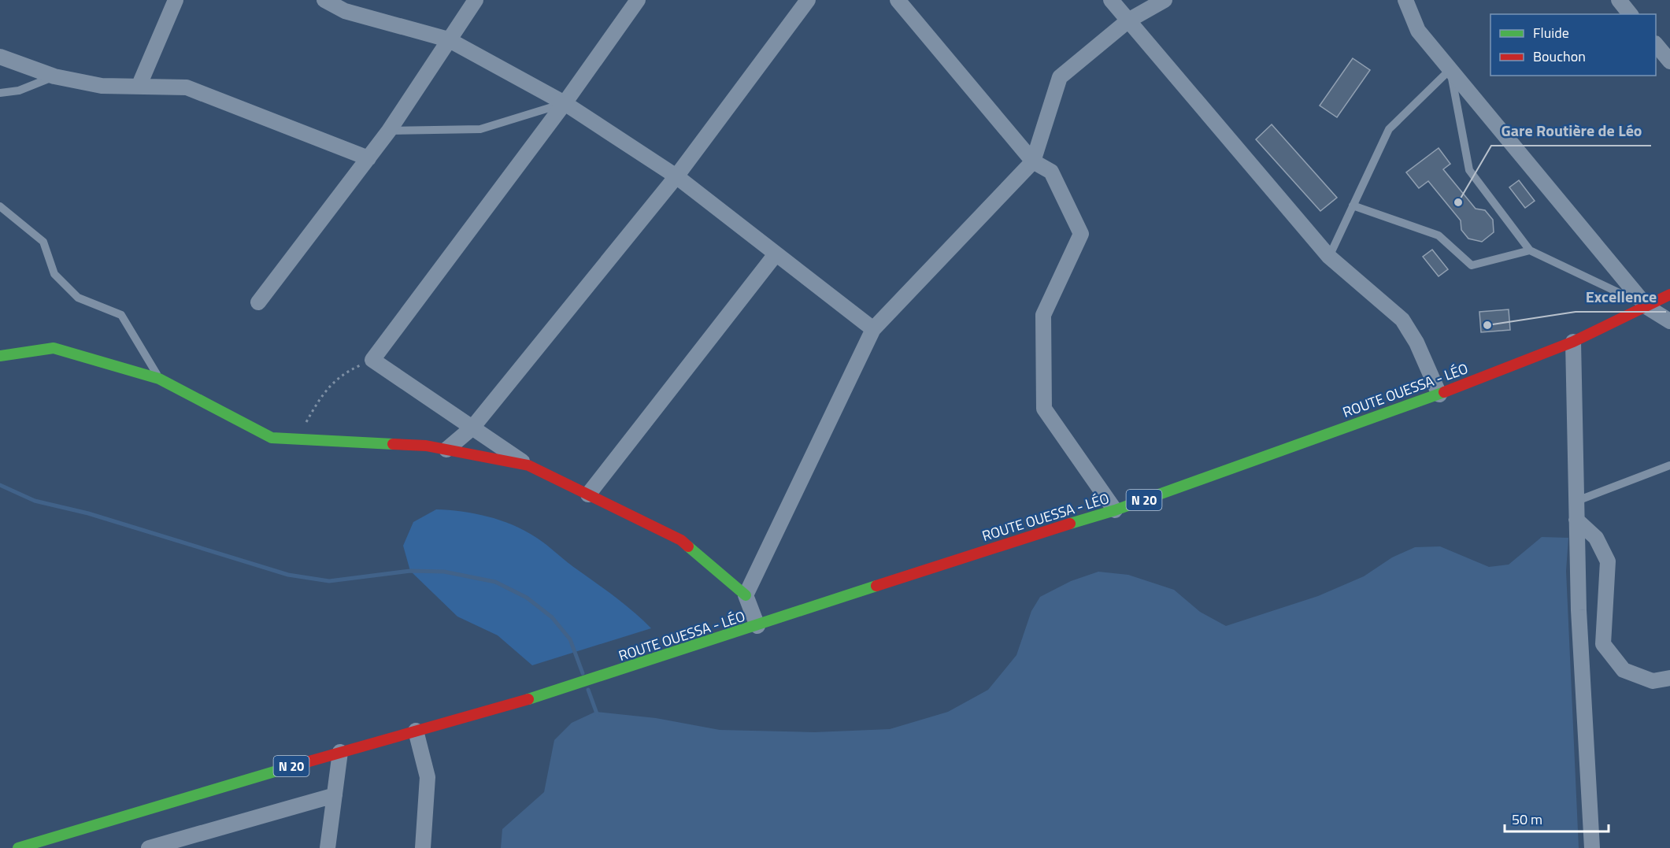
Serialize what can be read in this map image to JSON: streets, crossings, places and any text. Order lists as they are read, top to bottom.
{
  "streets": {
    "main road": ["ROUTE OUESSA - LÉO", "N 20"]
  },
  "crossings": [
    ["ROUTE OUESSA - LÉO", "N 20"]
  ],
  "places": ["Gare Routière de Léo", "Excellence"],
  "legend": ["Fluide", "Bouchon"],
  "scale_bar": "50 m"
}
